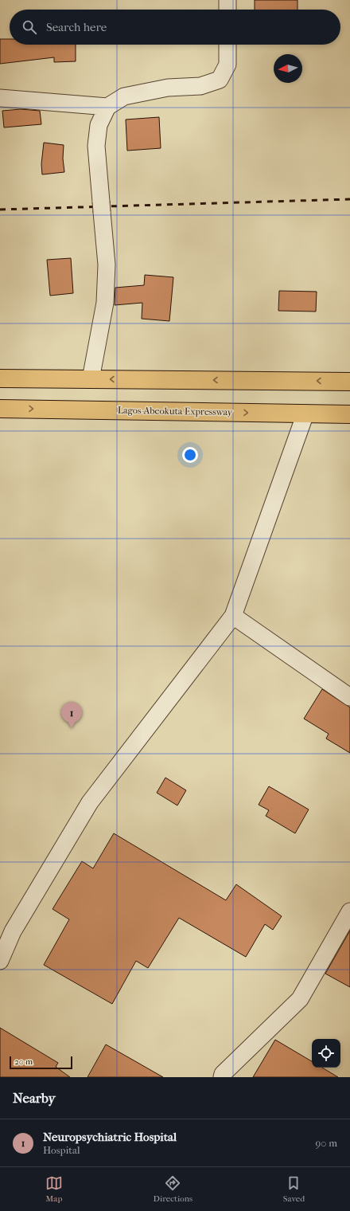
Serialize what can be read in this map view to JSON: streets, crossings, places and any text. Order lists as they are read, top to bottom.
{
  "streets": {
    "highway": ["Lagos-Abeokuta Expressway"]
  },
  "scale_bar": "20 m",
  "north": "left",
  "page": {
    "search": "Search here",
    "pins": "1",
    "scale": "20 m",
    "heading": "Nearby",
    "list": [
      {
        "mark": "1",
        "name": "Neuropsychiatric Hospital",
        "note": "Hospital",
        "value": "90 m"
      }
    ],
    "nav": ["Map", "Directions", "Saved"]
  }
}
